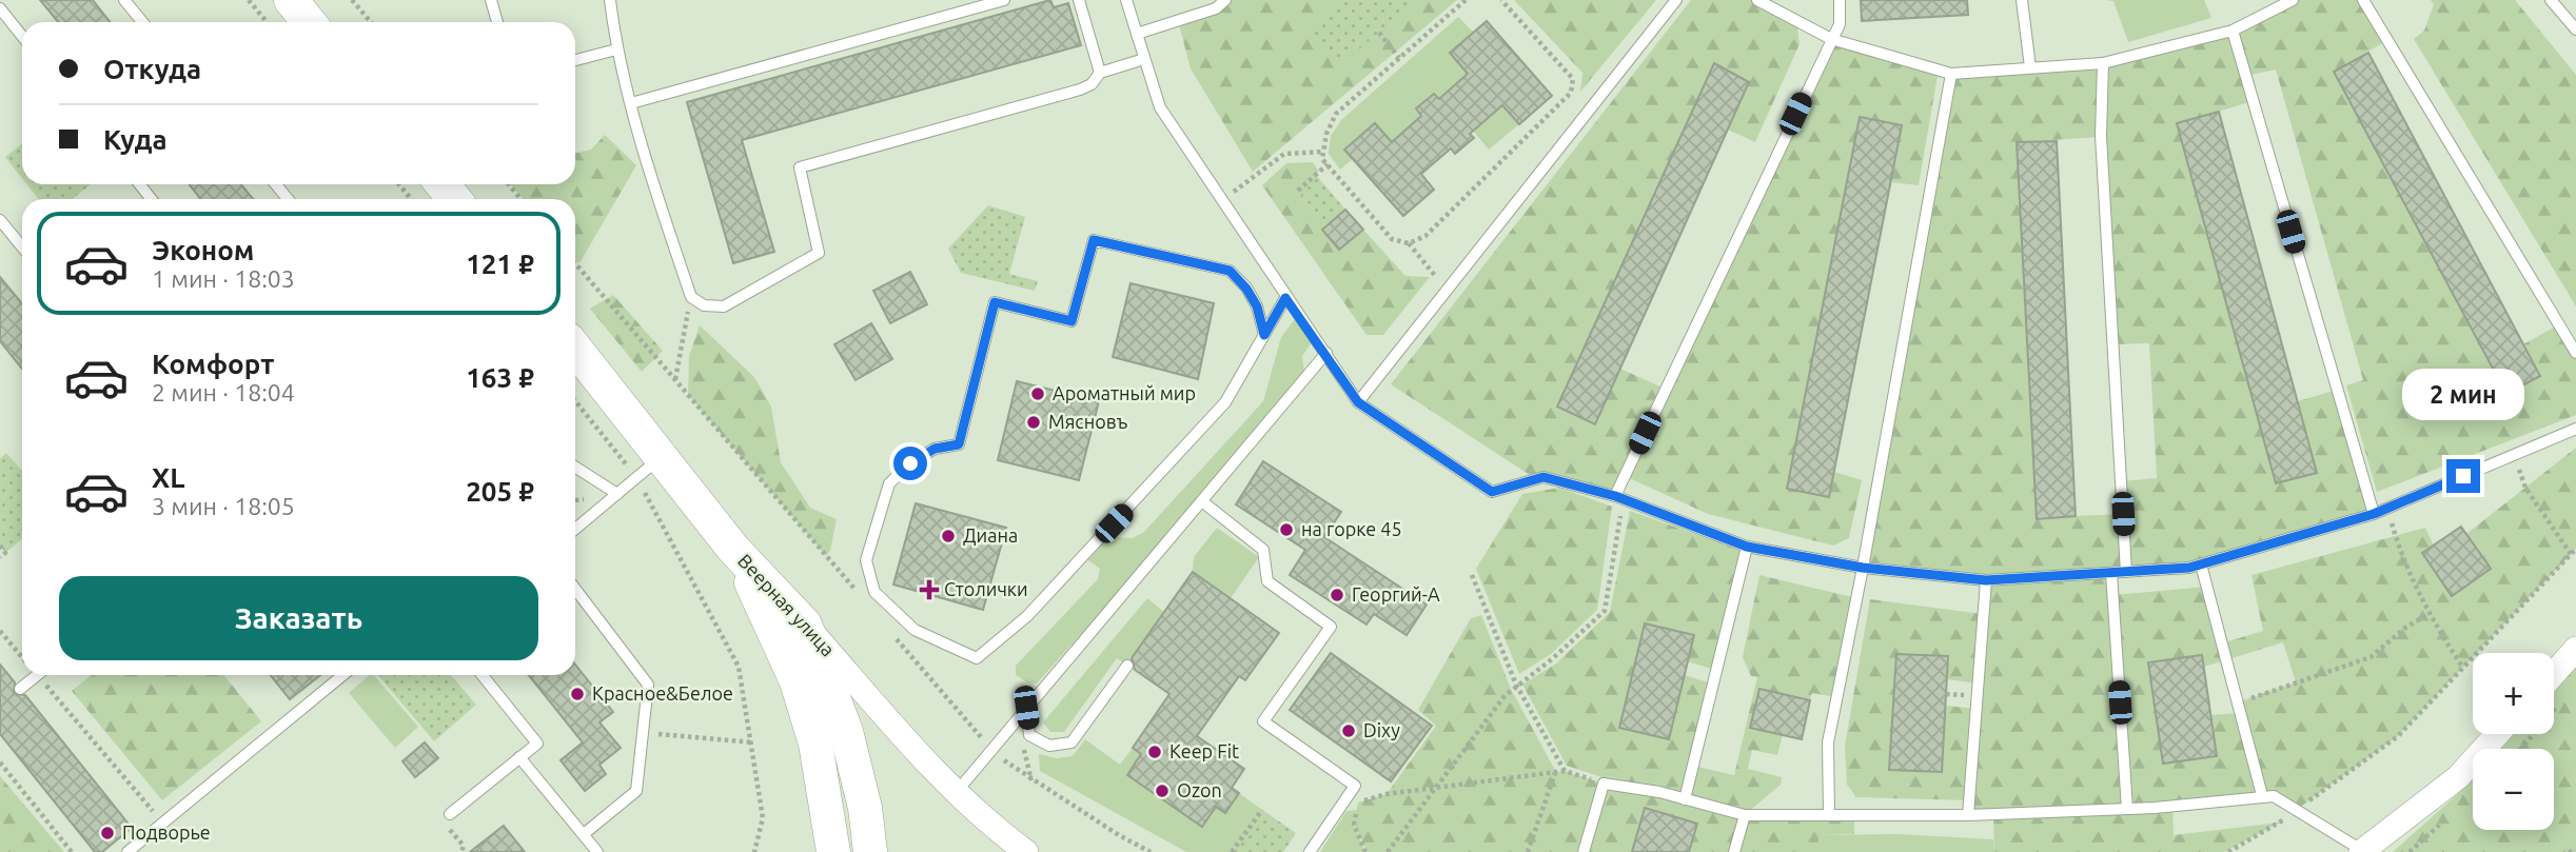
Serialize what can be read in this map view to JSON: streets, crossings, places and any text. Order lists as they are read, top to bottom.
{
  "streets": {
    "street": ["Веерная улица"]
  },
  "places": {
    "other": [
      "Ароматный мир",
      "Мясновъ",
      "на горке 45",
      "Диана",
      "Георгий-А",
      "Красное&Белое",
      "Dixy",
      "Keep Fit",
      "Ozon",
      "Подворье"
    ],
    "health": ["Столички"]
  },
  "page": {
    "banner": ["Откуда", "Куда"],
    "list": [
      {
        "name": "Эконом",
        "note": "1 мин · 18:03",
        "value": "121 ₽"
      },
      {
        "name": "Комфорт",
        "note": "2 мин · 18:04",
        "value": "163 ₽"
      },
      {
        "name": "XL",
        "note": "3 мин · 18:05",
        "value": "205 ₽"
      }
    ],
    "bubble": "2 мин",
    "buttons": "Заказать",
    "map_buttons": ["+", "−"]
  }
}
